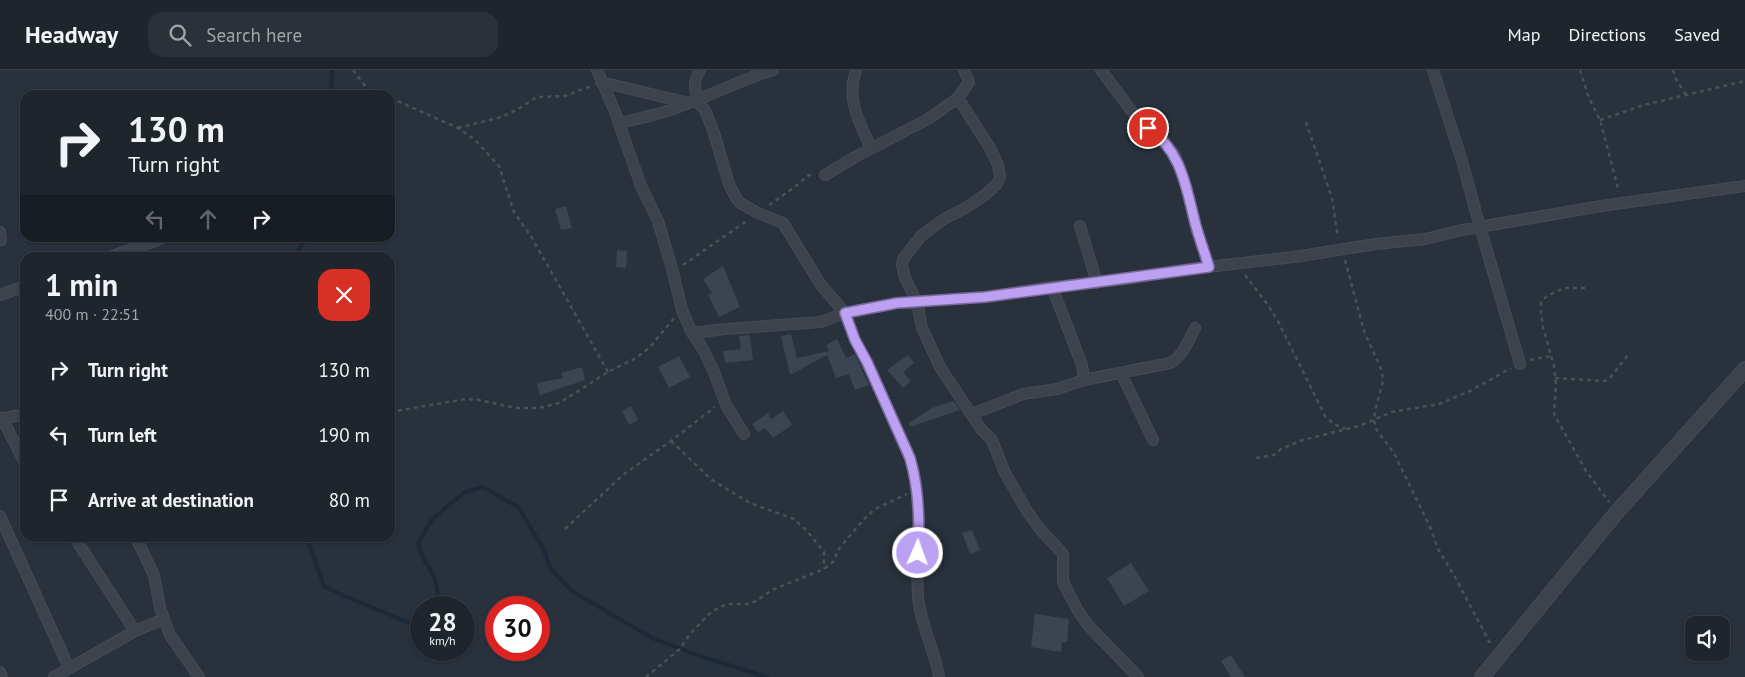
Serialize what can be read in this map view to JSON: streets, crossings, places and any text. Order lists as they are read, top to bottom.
{
  "page": {
    "header": "Headway",
    "search": "Search here",
    "nav": ["Map", "Directions", "Saved"],
    "turn": ["130 m", "Turn right"],
    "heading": ["1 min", "400 m · 22:51"],
    "list": [
      {
        "name": "Turn right",
        "value": "130 m"
      },
      {
        "name": "Turn left",
        "value": "190 m"
      },
      {
        "name": "Arrive at destination",
        "value": "80 m"
      }
    ],
    "speed": "28 km/h",
    "limit": "30"
  }
}
